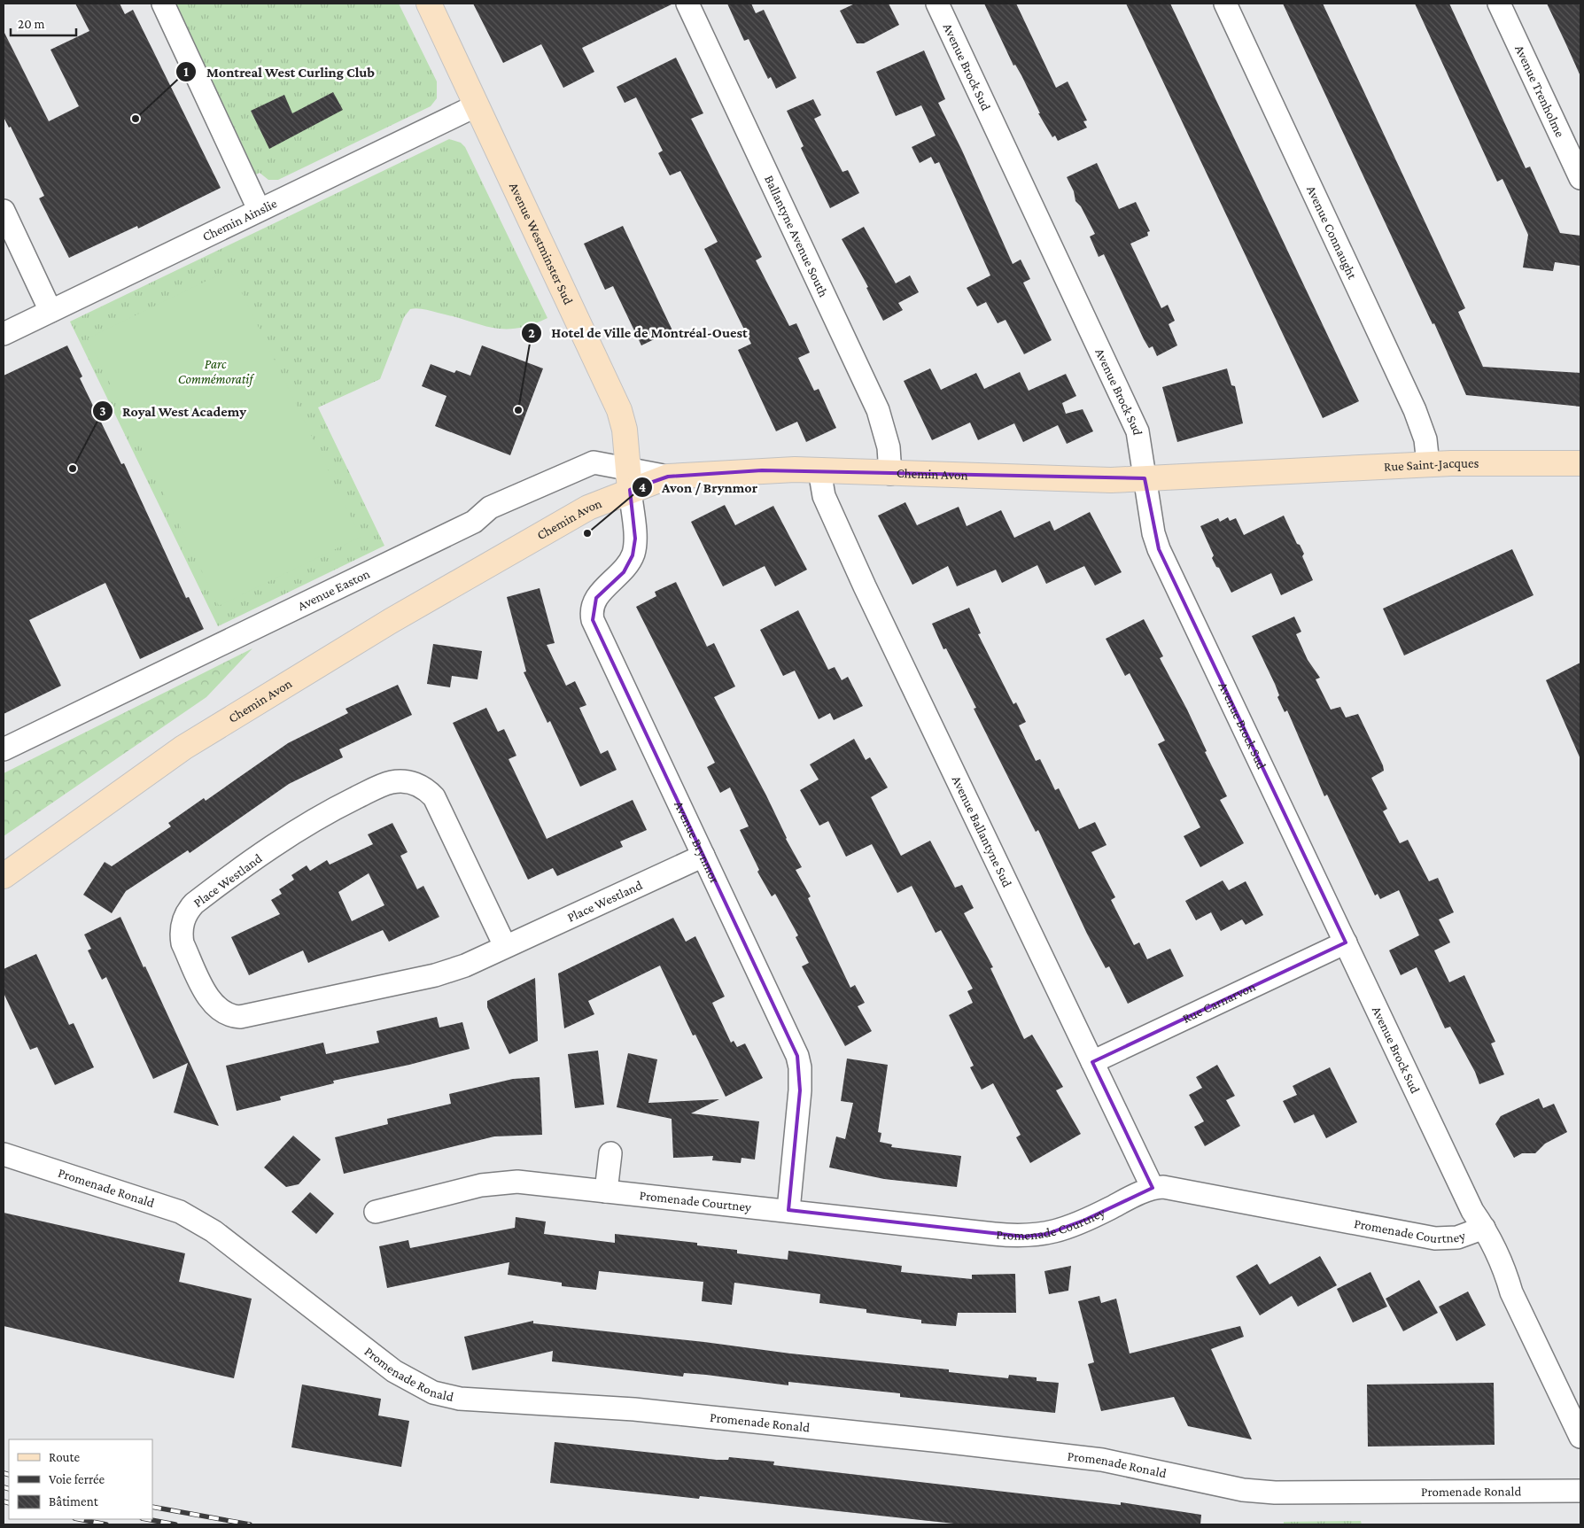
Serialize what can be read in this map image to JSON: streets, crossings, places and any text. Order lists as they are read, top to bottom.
{
  "streets": {
    "main road": ["Avenue Westminster Sud", "Rue Saint-Jacques", "Chemin Avon"],
    "street": [
      "Avenue Brock Sud",
      "Avenue Trenholme",
      "Chemin Ainslie",
      "Avenue Connaught",
      "Ballantyne Avenue South",
      "Avenue Easton",
      "Avenue Ballantyne Sud",
      "Avenue Brynmor",
      "Place Westland",
      "Rue Carnarvon",
      "Promenade Ronald",
      "Promenade Courtney"
    ]
  },
  "crossings": [
    ["Avenue Brock Sud", "Chemin Avon"],
    ["Avenue Brock Sud", "Rue Carnarvon"],
    ["Avenue Brock Sud", "Promenade Courtney"],
    ["Chemin Ainslie", "Avenue Westminster Sud"],
    ["Avenue Connaught", "Rue Saint-Jacques"],
    ["Ballantyne Avenue South", "Chemin Avon"],
    ["Avenue Westminster Sud", "Chemin Avon"],
    ["Avenue Westminster Sud", "Avenue Easton"],
    ["Avenue Westminster Sud", "Avenue Brynmor"],
    ["Rue Saint-Jacques", "Chemin Avon"],
    ["Chemin Avon", "Avenue Easton"],
    ["Chemin Avon", "Avenue Ballantyne Sud"],
    ["Chemin Avon", "Avenue Brynmor"],
    ["Avenue Easton", "Avenue Brynmor"],
    ["Avenue Ballantyne Sud", "Rue Carnarvon"],
    ["Avenue Ballantyne Sud", "Promenade Courtney"],
    ["Avenue Brynmor", "Place Westland"],
    ["Avenue Brynmor", "Promenade Courtney"]
  ],
  "parks": ["Parc Commémoratif"],
  "places": [
    "Montreal West Curling Club",
    "Hotel de Ville de Montréal-Ouest",
    "Royal West Academy",
    "Avon / Brynmor"
  ],
  "legend": ["Route", "Voie ferrée", "Bâtiment"],
  "scale_bar": "20 m"
}
